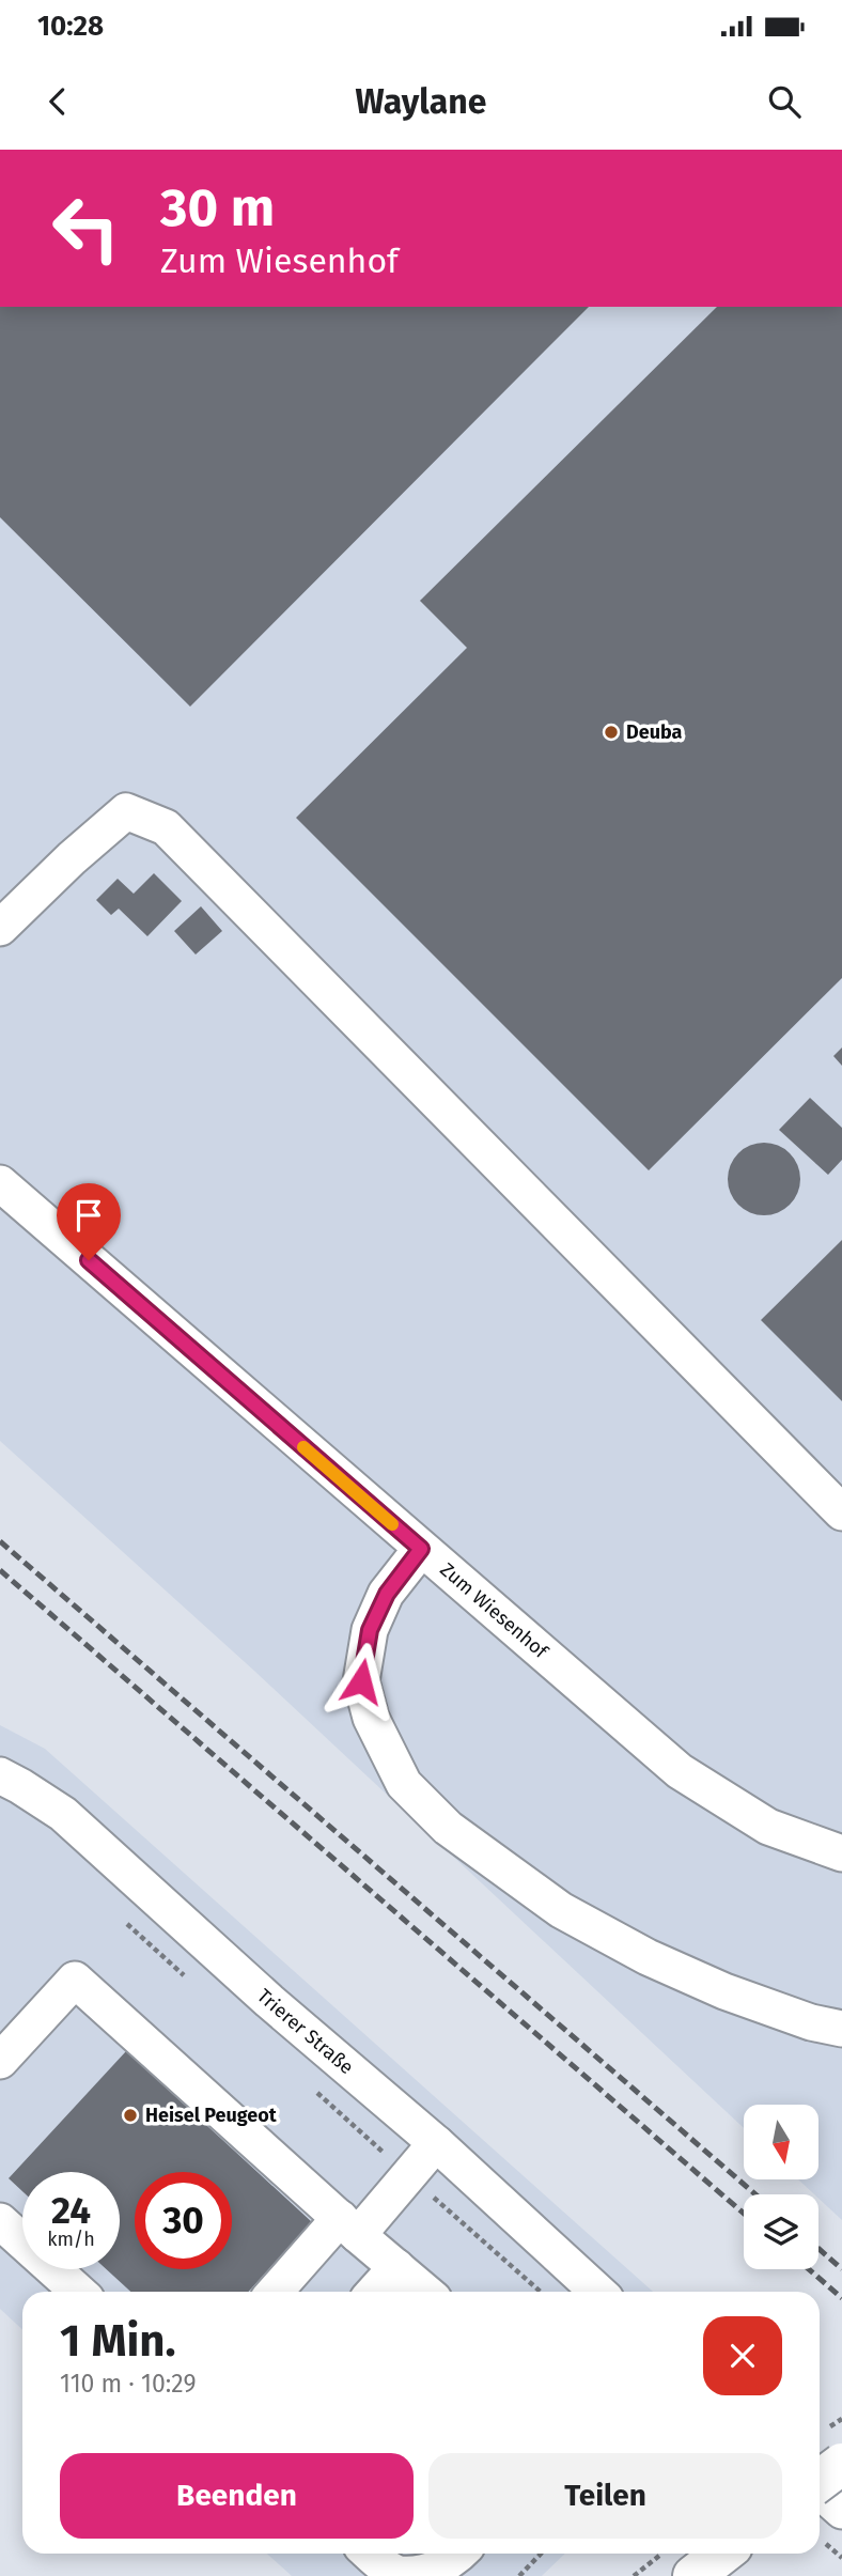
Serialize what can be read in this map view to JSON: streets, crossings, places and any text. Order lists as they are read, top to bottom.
{
  "streets": {
    "street": ["Zum Wiesenhof", "Trierer Straße"]
  },
  "places": ["Deuba", "Heisel Peugeot"],
  "north": "bottom",
  "page": {
    "status": "10:28",
    "header": "Waylane",
    "turn": ["30 m", "Zum Wiesenhof"],
    "speed": "24 km/h",
    "limit": "30",
    "heading": ["1 Min.", "110 m · 10:29"],
    "buttons": ["Beenden", "Teilen"]
  }
}
